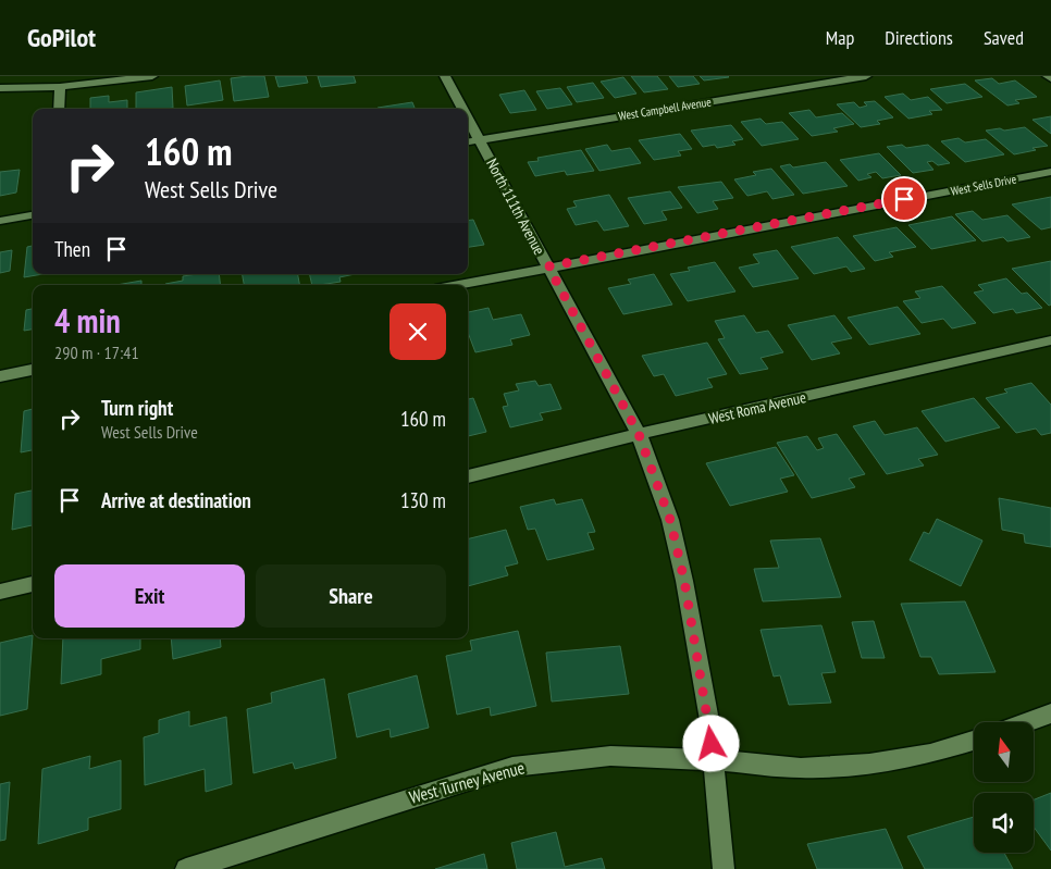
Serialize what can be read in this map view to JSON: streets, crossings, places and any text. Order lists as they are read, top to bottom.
{
  "streets": {
    "street": [
      "West Campbell Avenue",
      "West Sells Drive",
      "North 111th Avenue",
      "West Roma Avenue",
      "West Turney Avenue"
    ]
  },
  "crossings": [
    ["West Campbell Avenue", "North 111th Avenue"],
    ["West Sells Drive", "North 111th Avenue"],
    ["North 111th Avenue", "West Roma Avenue"],
    ["North 111th Avenue", "West Turney Avenue"]
  ],
  "north": "top",
  "page": {
    "header": "GoPilot",
    "nav": ["Map", "Directions", "Saved"],
    "turn": ["160 m", "West Sells Drive"],
    "then": "Then",
    "heading": ["4 min", "290 m · 17:41"],
    "list": [
      {
        "name": "Turn right",
        "note": "West Sells Drive",
        "value": "160 m"
      },
      {
        "name": "Arrive at destination",
        "value": "130 m"
      }
    ],
    "buttons": ["Exit", "Share"]
  }
}
